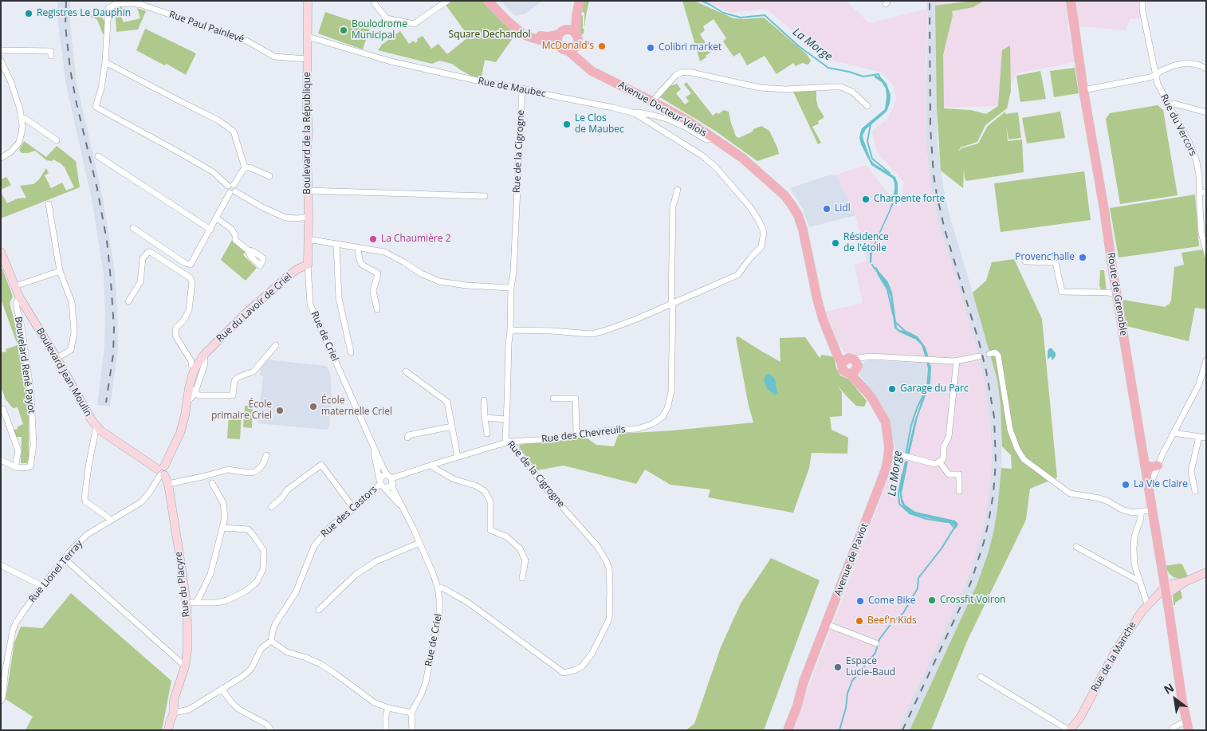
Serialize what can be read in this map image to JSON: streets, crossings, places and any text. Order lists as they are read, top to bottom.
{
  "streets": {
    "main road": ["Avenue Docteur Valois", "Route de Grenoble", "Avenue de Paviot"],
    "street": [
      "Rue Paul Painlevé",
      "Rue de Maubec",
      "Rue du Vercors",
      "Boulevard de la République",
      "Rue de la Cigrogne",
      "Rue du Lavoir de Criel",
      "Rue de Criel",
      "Bouvelard René Payot",
      "Boulevard Jean Moulin",
      "Rue des Chevreuils",
      "Rue des Castors",
      "Rue Lionel Terray",
      "Rue du Placyre",
      "Rue de la Manche"
    ]
  },
  "crossings": [
    ["Rue Paul Painlevé", "Boulevard de la République"],
    ["Rue de Maubec", "Avenue Docteur Valois"],
    ["Rue de Maubec", "Boulevard de la République"],
    ["Rue de Maubec", "Rue de la Cigrogne"],
    ["Avenue Docteur Valois", "Avenue de Paviot"],
    ["Boulevard de la République", "Rue du Lavoir de Criel"],
    ["Boulevard de la République", "Rue de Criel"],
    ["Rue de la Cigrogne", "Rue de Criel"],
    ["Rue de la Cigrogne", "Rue des Chevreuils"],
    ["Route de Grenoble", "Rue de la Manche"],
    ["Rue du Lavoir de Criel", "Rue de Criel"],
    ["Rue du Lavoir de Criel", "Boulevard Jean Moulin"],
    ["Rue du Lavoir de Criel", "Rue Lionel Terray"],
    ["Rue du Lavoir de Criel", "Rue du Placyre"],
    ["Rue de Criel", "Rue des Chevreuils"],
    ["Rue de Criel", "Rue des Castors"],
    ["Bouvelard René Payot", "Boulevard Jean Moulin"],
    ["Boulevard Jean Moulin", "Rue Lionel Terray"],
    ["Boulevard Jean Moulin", "Rue du Placyre"],
    ["Rue des Castors", "Rue du Placyre"],
    ["Rue Lionel Terray", "Rue du Placyre"]
  ],
  "water": ["La Morge"],
  "parks": ["Square Dechandol"],
  "places": [
    "Registres Le Dauphin",
    "Boulodrome Municipal",
    "McDonald's",
    "Colibri market",
    "Le Clos de Maubec",
    "Charpente forte",
    "Lidl",
    "La Chaumière 2",
    "Résidence de l'étoile",
    "Provenc'halle",
    "Garage du Parc",
    "École maternelle Criel",
    "École primaire Criel",
    "La Vie Claire",
    "Crossfit Voiron",
    "Come Bike",
    "Beef'n Kids",
    "Espace Lucie-Baud"
  ],
  "north": "top left"
}
